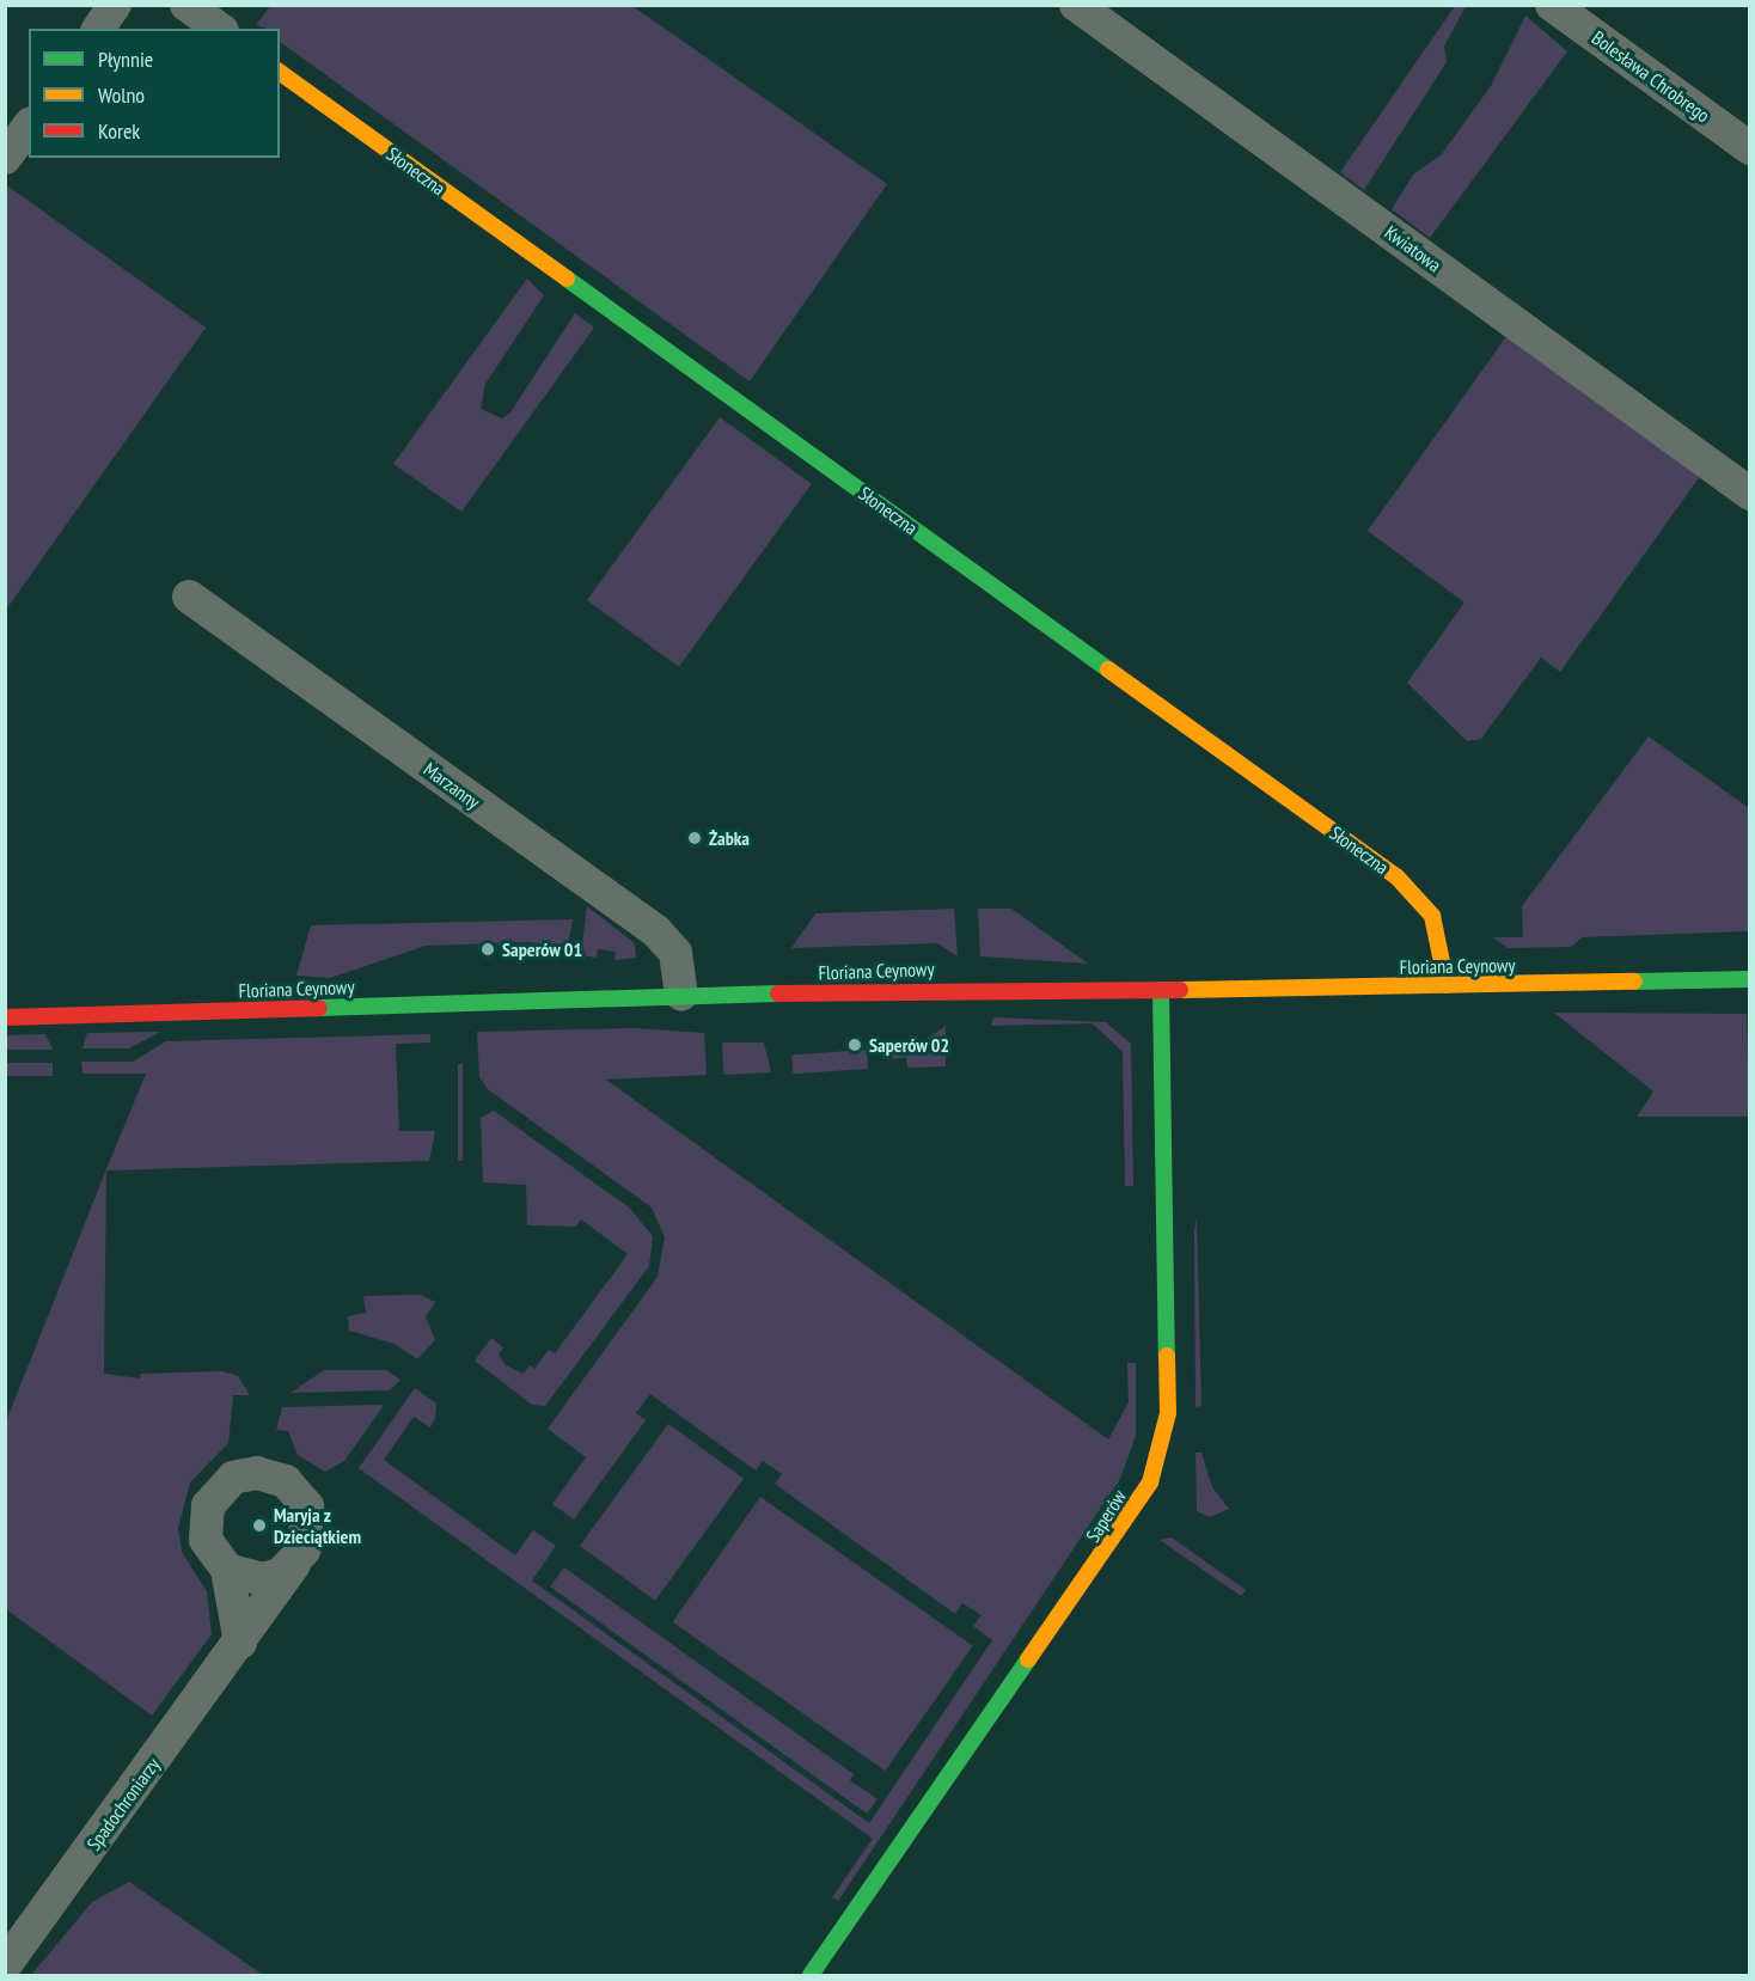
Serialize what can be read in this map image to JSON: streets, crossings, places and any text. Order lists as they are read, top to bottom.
{
  "streets": {
    "street": [
      "Bolesława Chrobrego",
      "Słoneczna",
      "Kwiatowa",
      "Marzanny",
      "Floriana Ceynowy",
      "Saperów",
      "Spadochroniarzy"
    ]
  },
  "crossings": [
    ["Słoneczna", "Floriana Ceynowy"],
    ["Marzanny", "Floriana Ceynowy"],
    ["Floriana Ceynowy", "Saperów"]
  ],
  "places": [
    "Żabka",
    "Saperów 01",
    "Saperów 02",
    "Maryja z Dzieciątkiem"
  ],
  "legend": ["Płynnie", "Wolno", "Korek"]
}
